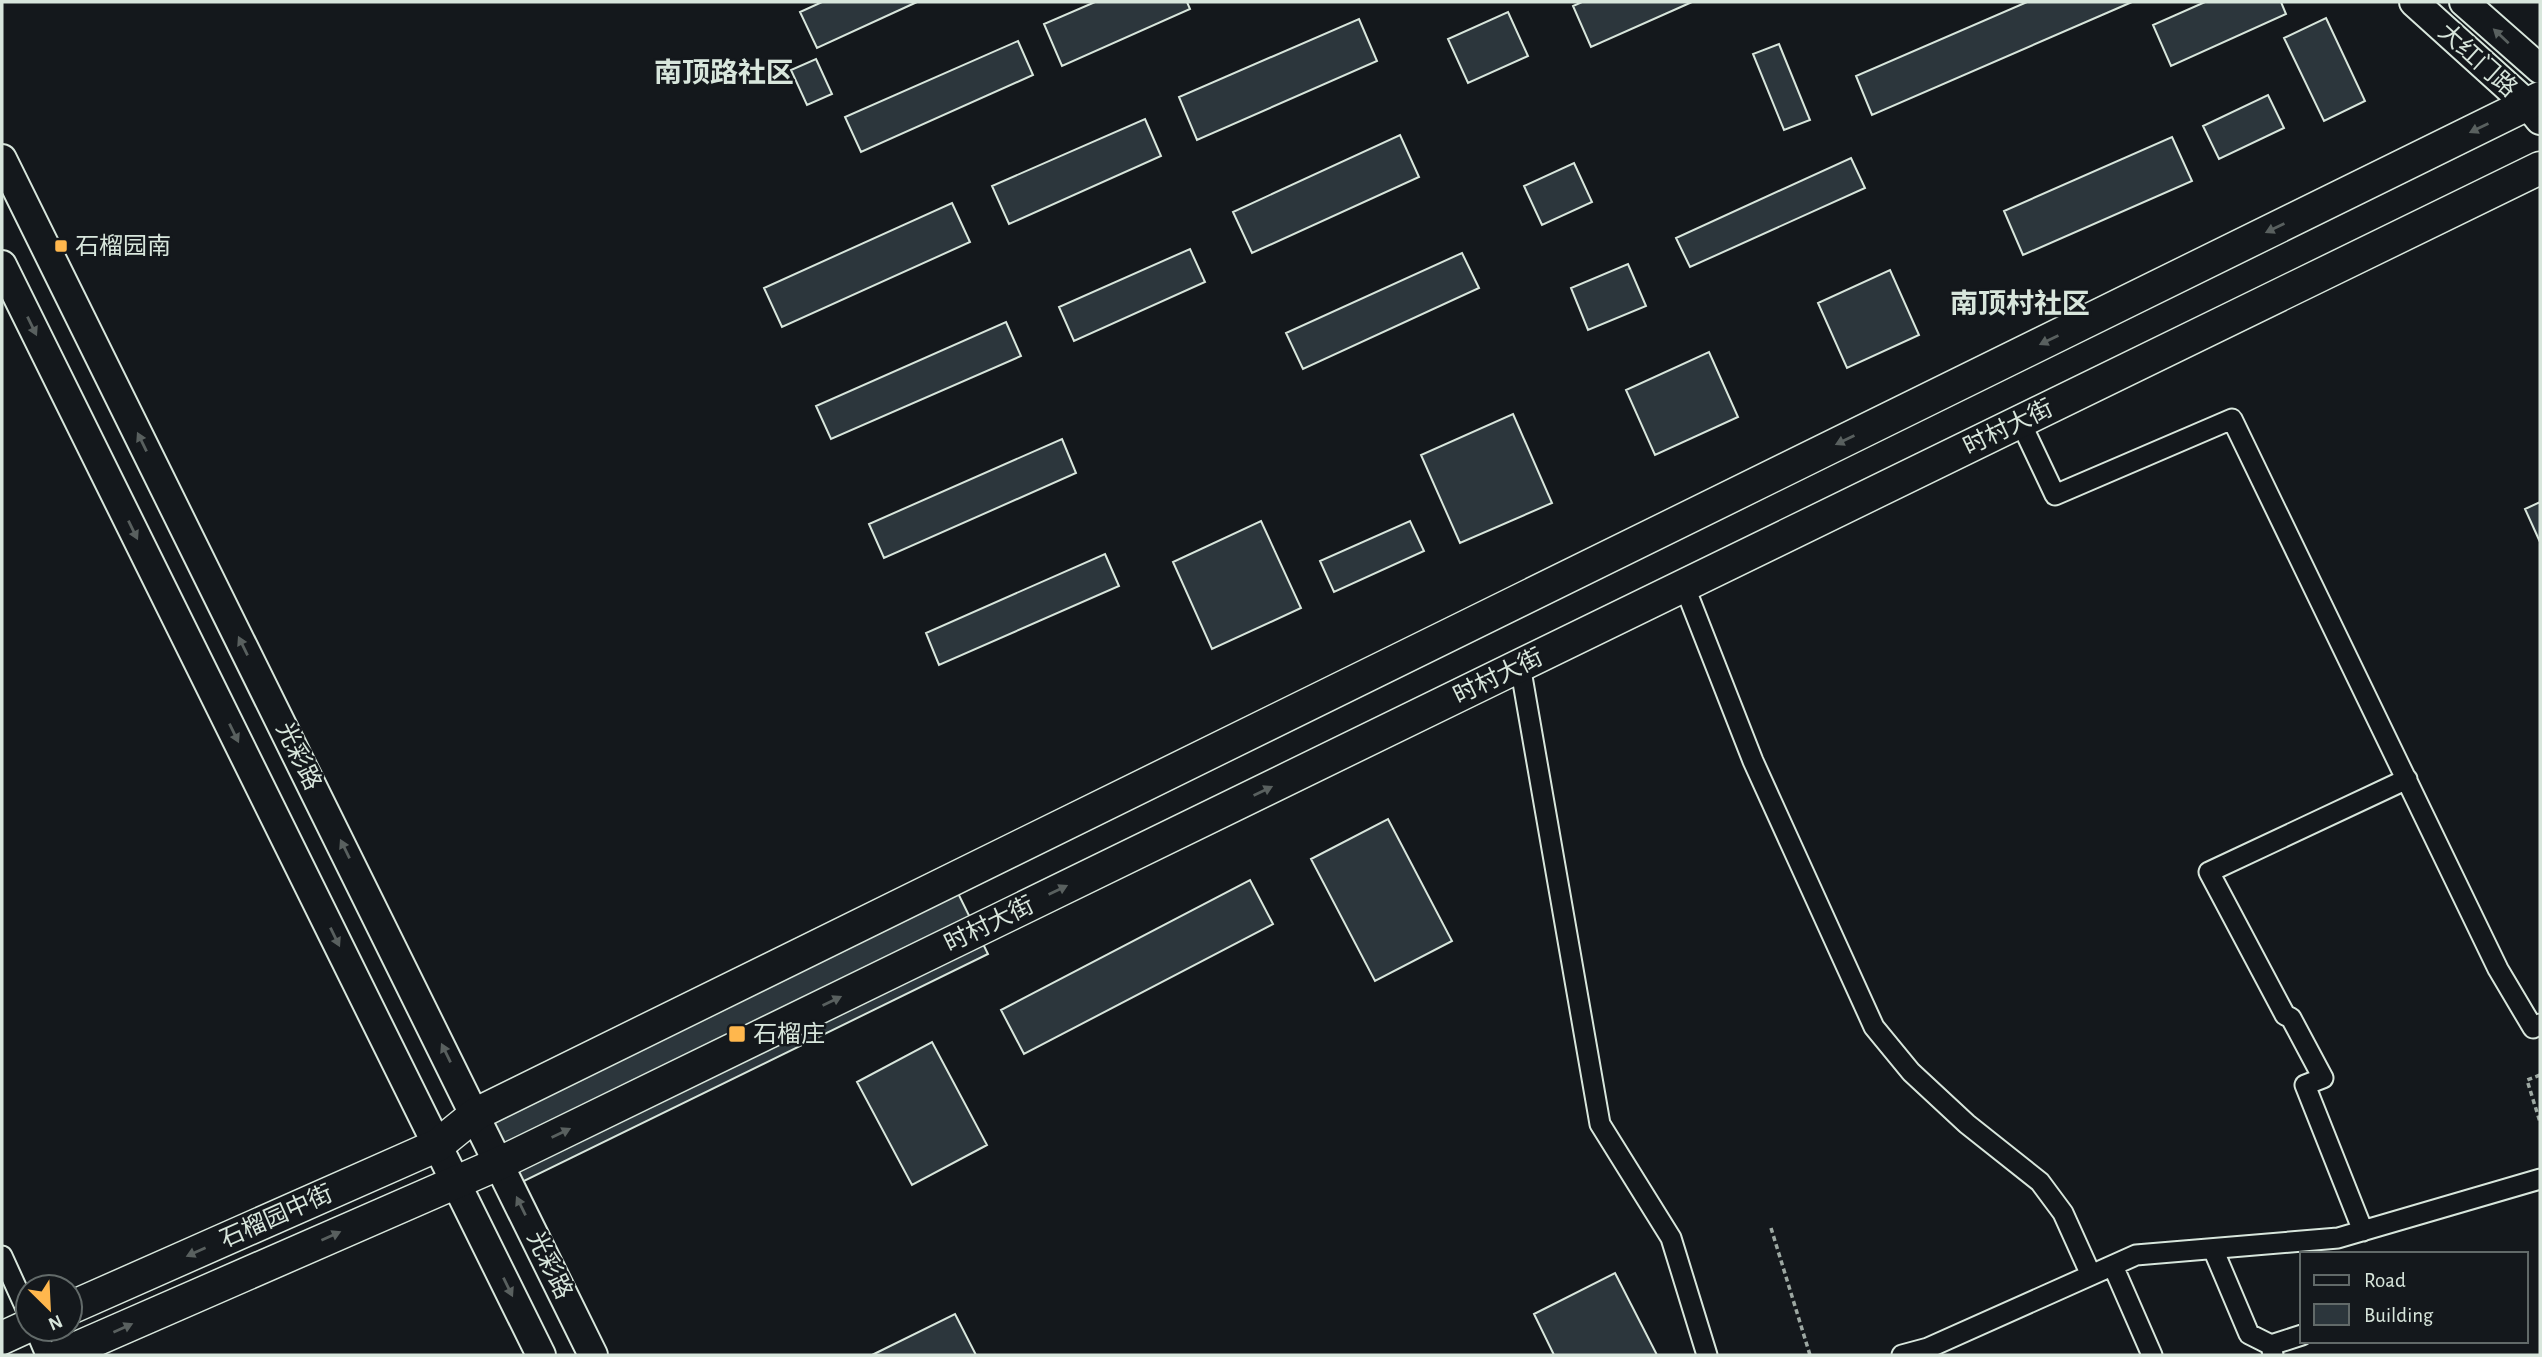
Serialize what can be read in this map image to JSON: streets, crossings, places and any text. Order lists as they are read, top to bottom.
{
  "streets": {
    "main road": [
      "大红门路",
      "时村大街",
      "光彩路",
      "石榴园中街"
    ]
  },
  "crossings": [
    ["时村大街", "光彩路"],
    ["时村大街", "石榴园中街"],
    ["光彩路", "石榴园中街"]
  ],
  "districts": ["南顶路社区", "南顶村社区"],
  "places": {
    "transit": ["石榴园南", "石榴庄"]
  },
  "legend": ["Road", "Building"],
  "north": "bottom right"
}
